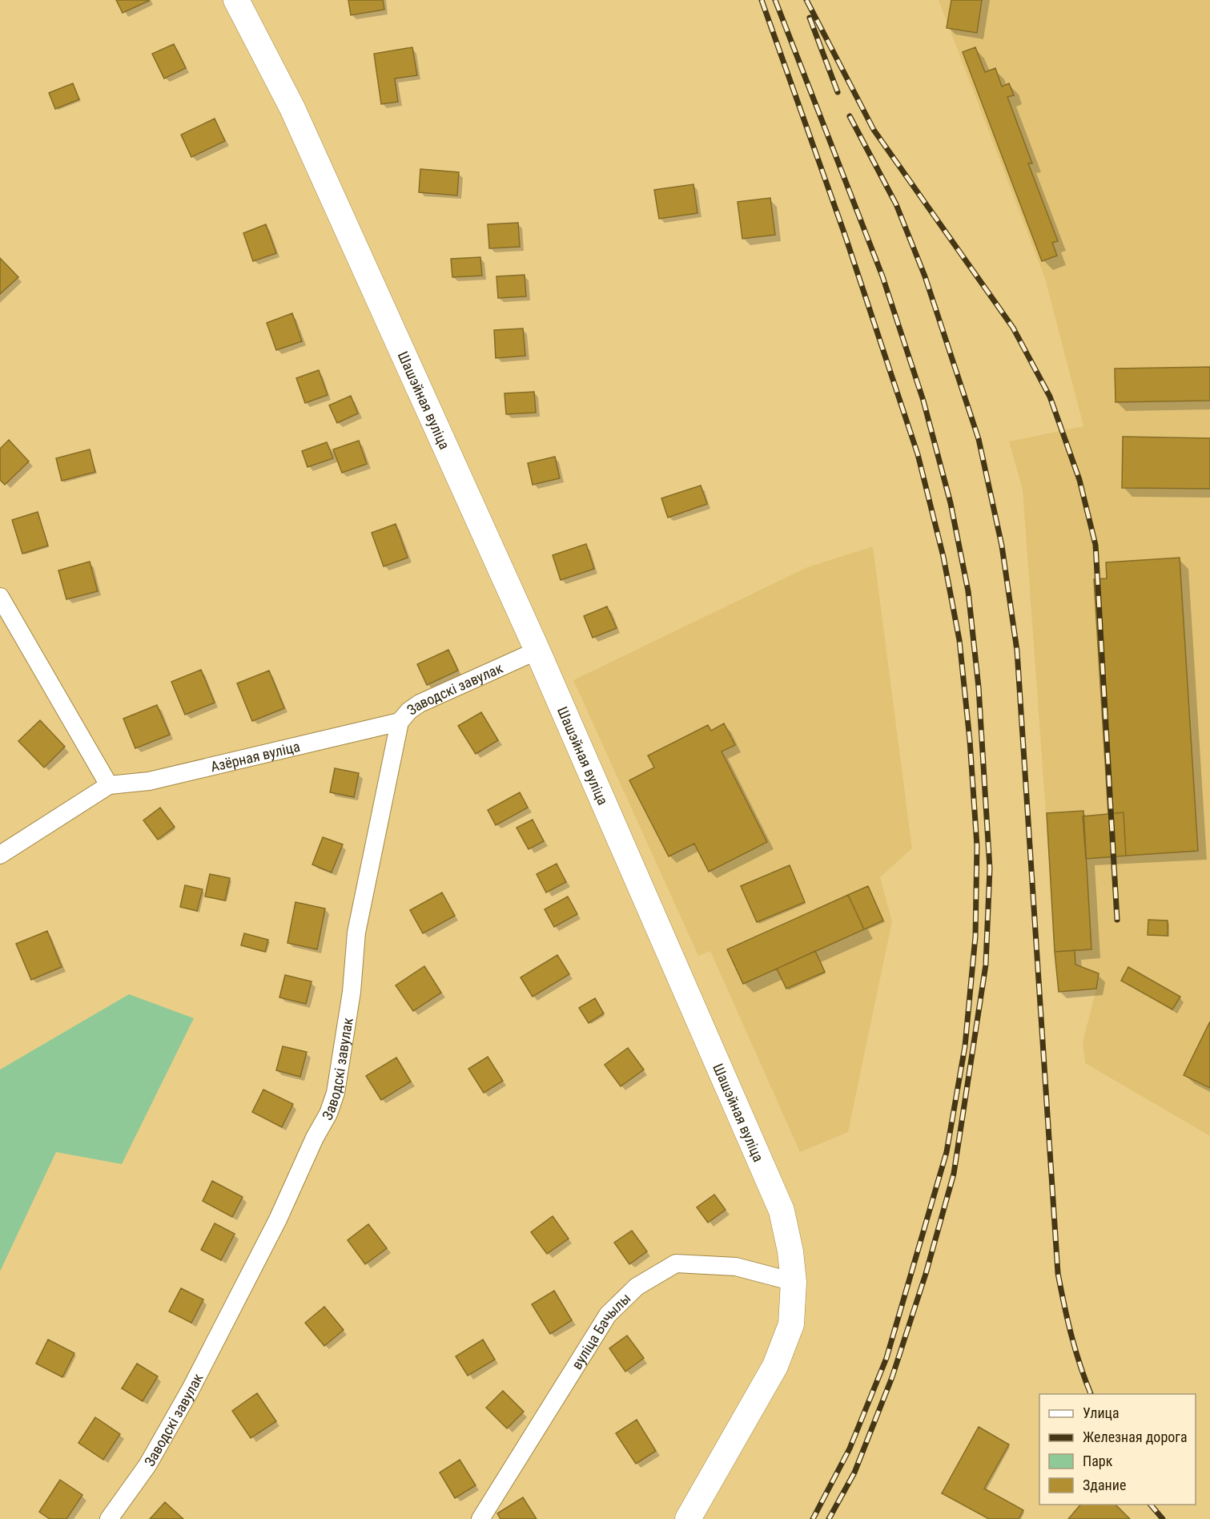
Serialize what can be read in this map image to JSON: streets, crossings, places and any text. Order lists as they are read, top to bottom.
{
  "streets": {
    "main road": ["Шашэйная вуліца"],
    "street": ["Заводскі завулак", "Азёрная вуліца", "вуліца Бачылы"]
  },
  "crossings": [
    ["Шашэйная вуліца", "Заводскі завулак"],
    ["Шашэйная вуліца", "вуліца Бачылы"],
    ["Заводскі завулак", "Азёрная вуліца"]
  ],
  "legend": [
    "Улица",
    "Железная дорога",
    "Парк",
    "Здание"
  ]
}
